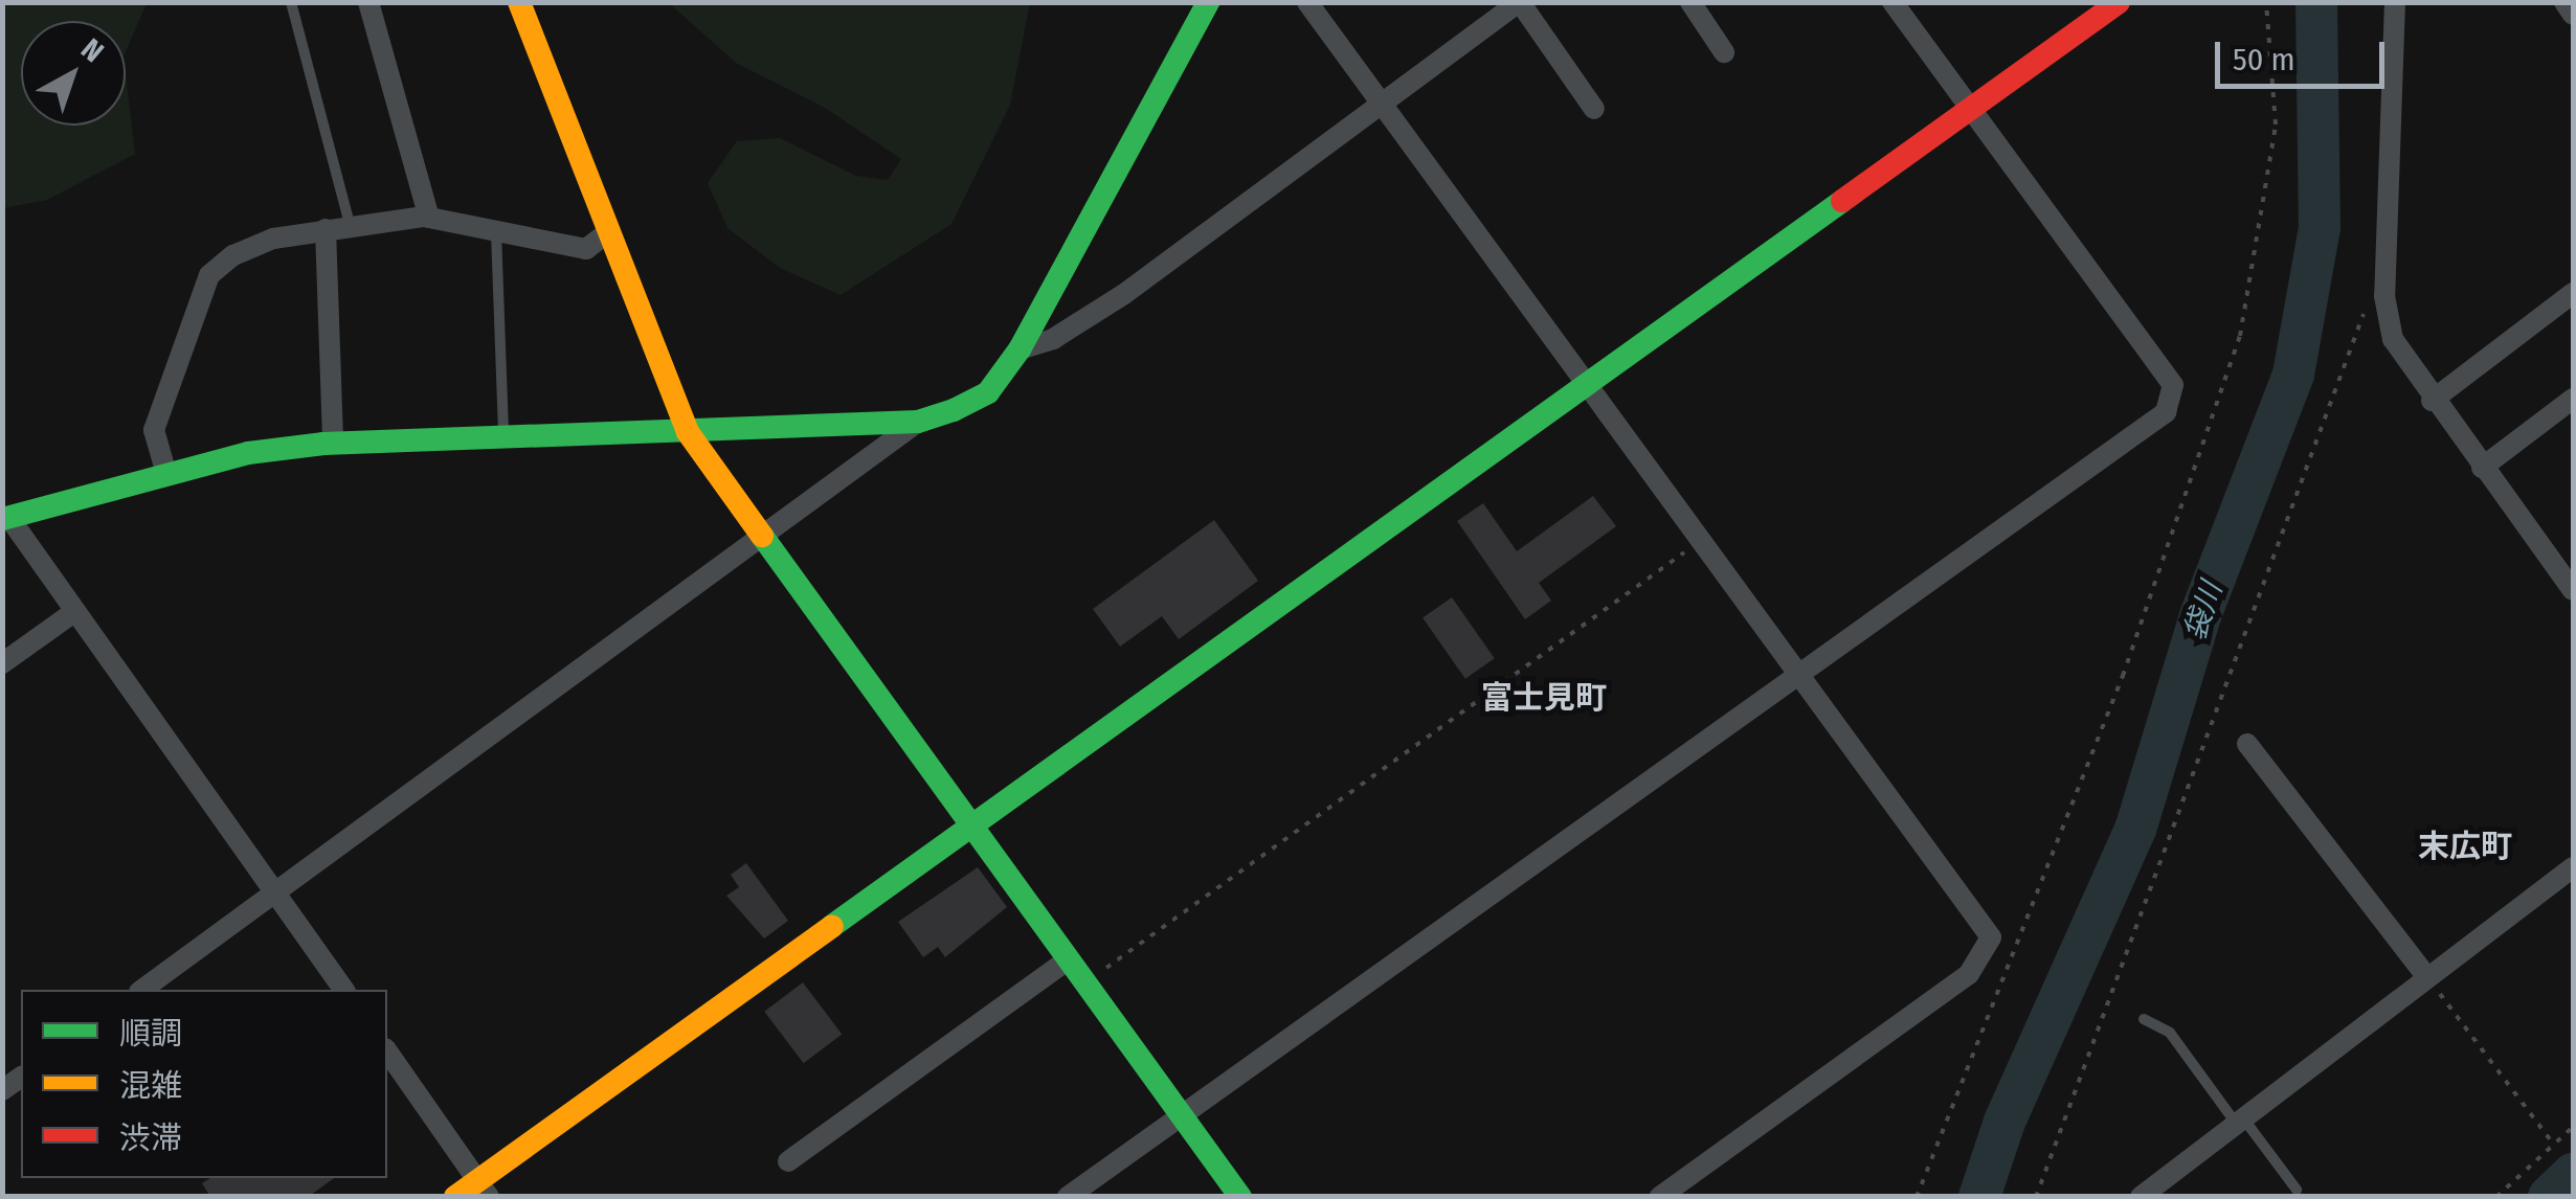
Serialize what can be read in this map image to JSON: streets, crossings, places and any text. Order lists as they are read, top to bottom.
{
  "districts": ["富士見町", "末広町"],
  "water": ["袋川"],
  "legend": ["順調", "混雑", "渋滞"],
  "scale_bar": "50 m",
  "north": "top right"
}
